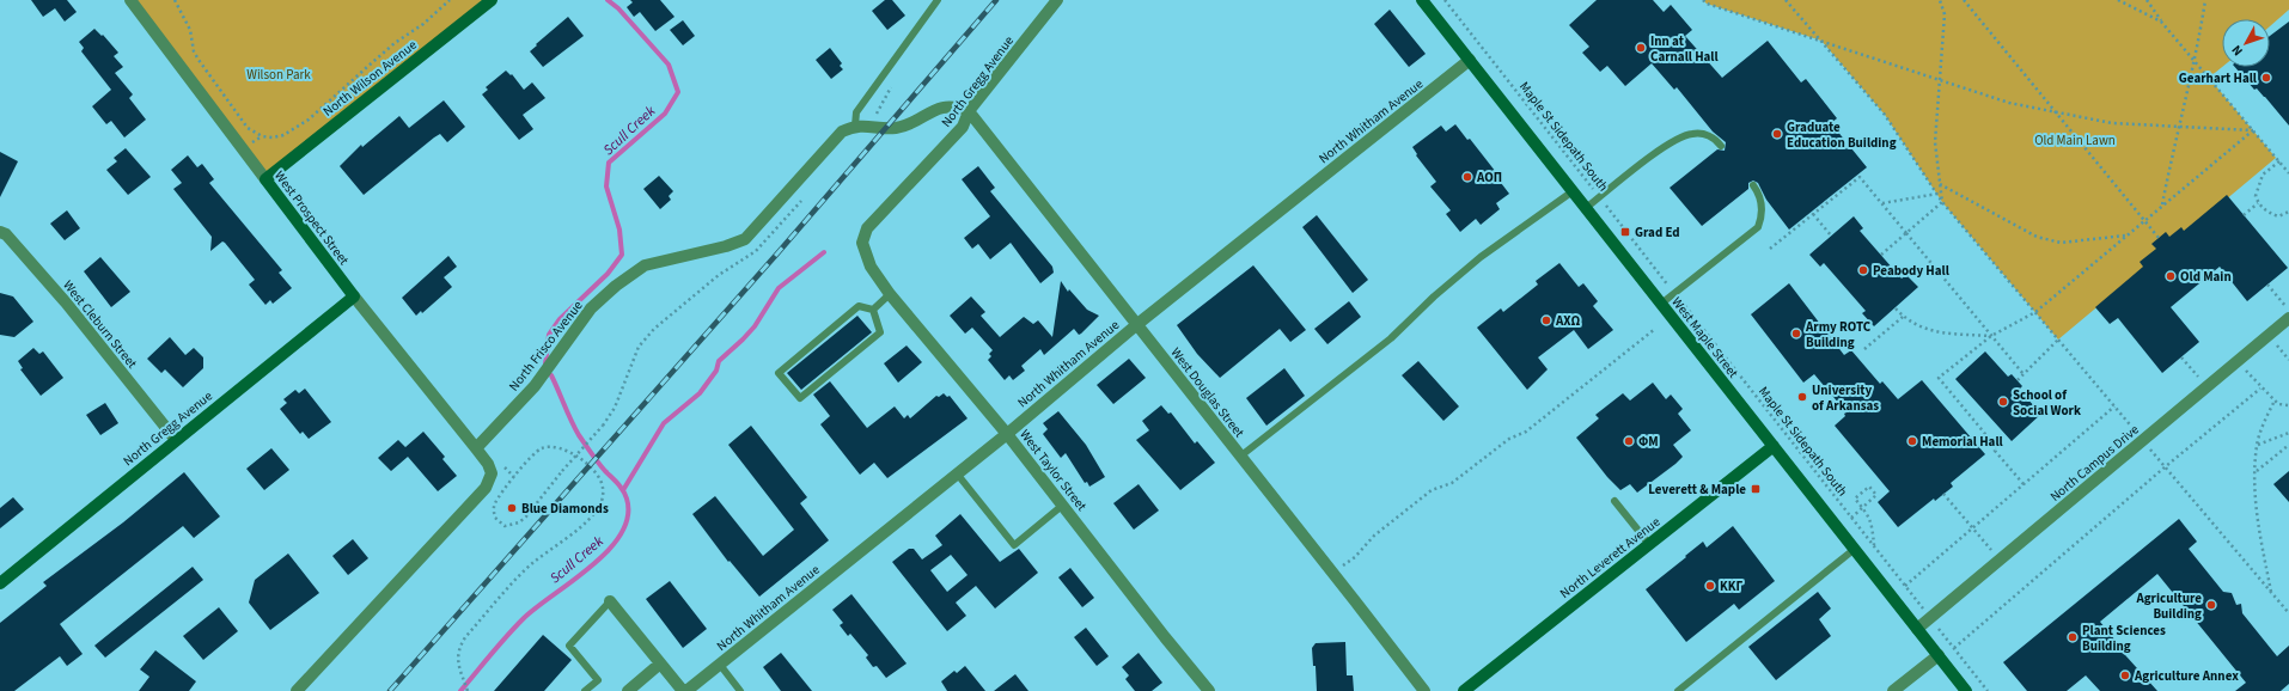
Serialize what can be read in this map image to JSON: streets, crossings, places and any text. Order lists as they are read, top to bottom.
{
  "streets": {
    "street": [
      "North Wilson Avenue",
      "North Gregg Avenue",
      "North Whitham Avenue",
      "West Prospect Street",
      "West Cleburn Street",
      "West Maple Street",
      "North Frisco Avenue",
      "West Douglas Street",
      "North Campus Drive",
      "West Taylor Street",
      "North Leverett Avenue"
    ],
    "path": ["Maple St Sidepath South"]
  },
  "crossings": [
    ["North Wilson Avenue", "West Prospect Street"],
    ["North Gregg Avenue", "West Prospect Street"],
    ["North Gregg Avenue", "West Cleburn Street"],
    ["North Gregg Avenue", "West Douglas Street"],
    ["North Gregg Avenue", "West Taylor Street"],
    ["North Whitham Avenue", "West Maple Street"],
    ["North Whitham Avenue", "West Douglas Street"],
    ["North Whitham Avenue", "West Taylor Street"],
    ["Maple St Sidepath South", "North Campus Drive"],
    ["West Prospect Street", "North Frisco Avenue"],
    ["West Maple Street", "North Campus Drive"],
    ["West Maple Street", "North Leverett Avenue"]
  ],
  "water": ["Scull Creek"],
  "parks": ["Wilson Park", "Old Main Lawn"],
  "places": {
    "other": [
      "Inn at Carnall Hall",
      "Gearhart Hall",
      "Graduate Education Building",
      "ΑΟΠ",
      "Peabody Hall",
      "Old Main",
      "ΑΧΩ",
      "Army ROTC Building",
      "University of Arkansas",
      "School of Social Work",
      "ΦΜ",
      "Memorial Hall",
      "Blue Diamonds",
      "ΚΚΓ",
      "Agriculture Building",
      "Plant Sciences Building",
      "Agriculture Annex"
    ],
    "transit": ["Grad Ed", "Leverett & Maple"]
  },
  "north": "bottom left"
}
